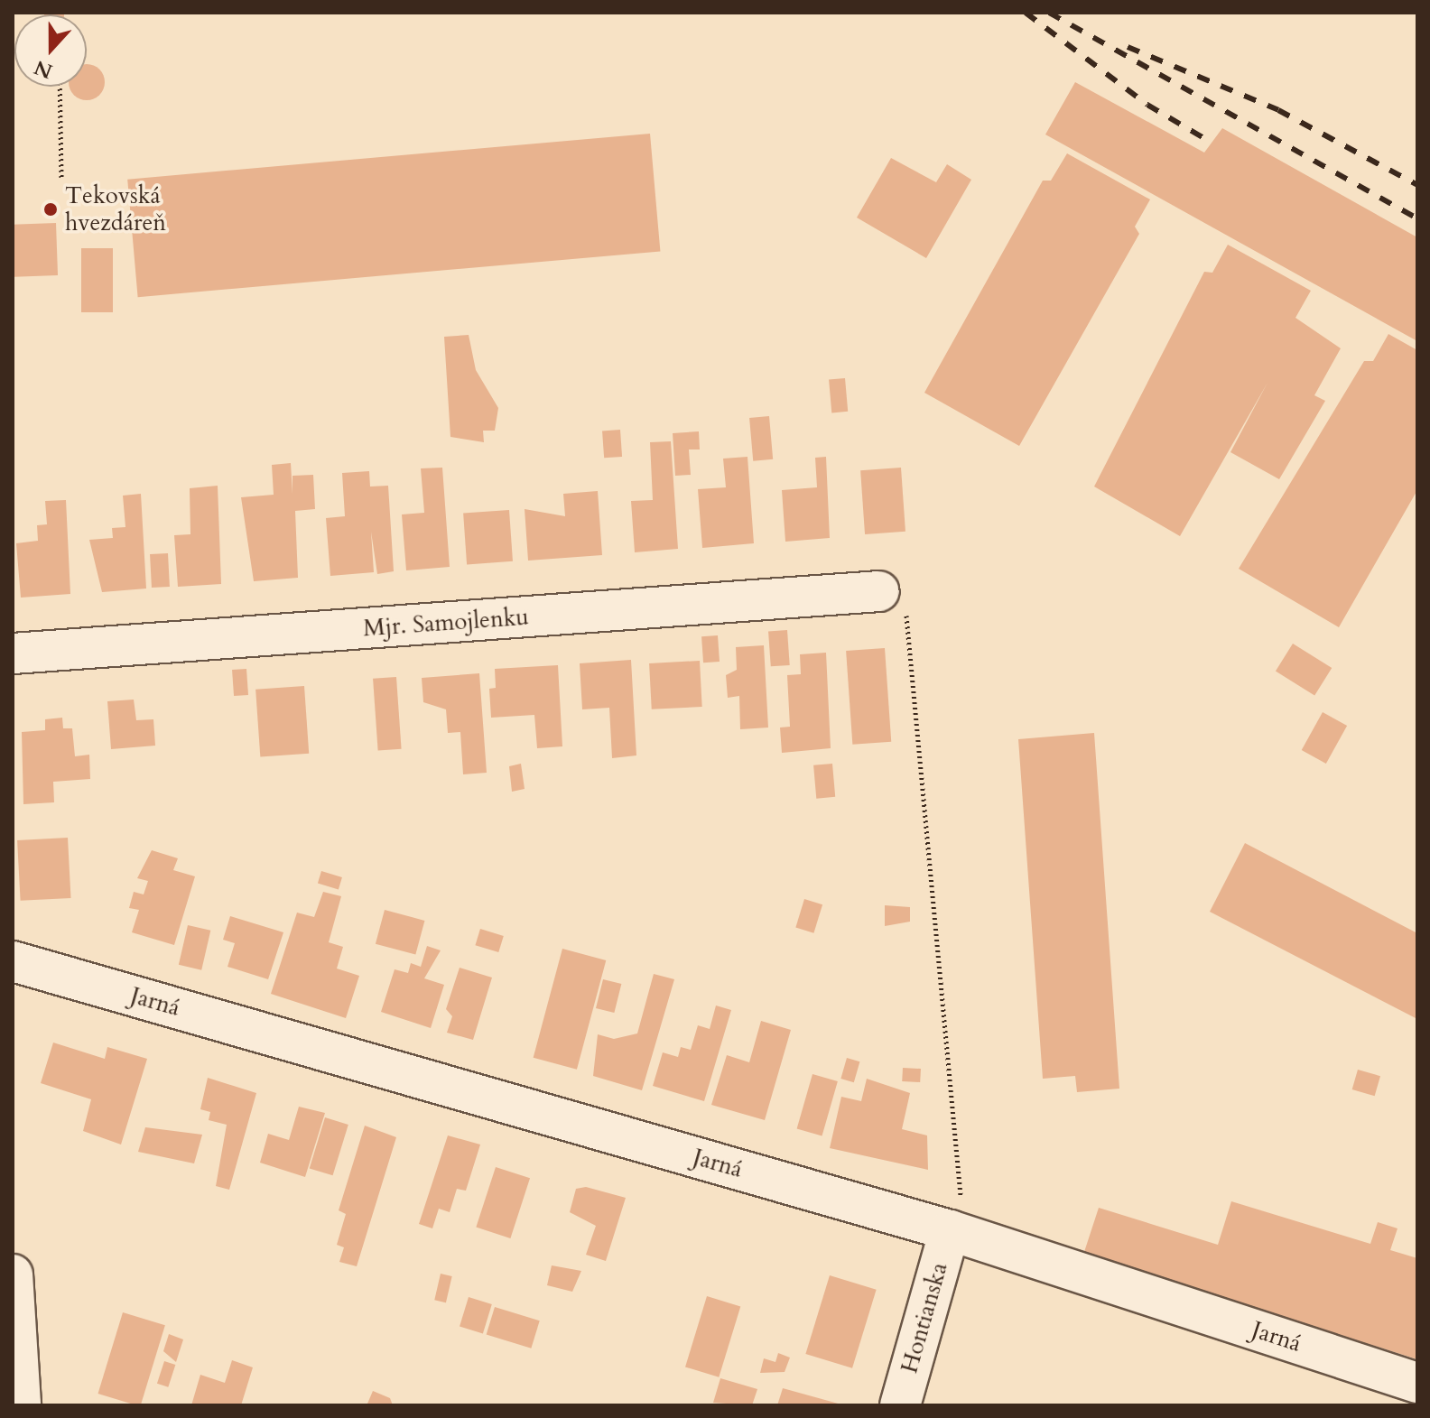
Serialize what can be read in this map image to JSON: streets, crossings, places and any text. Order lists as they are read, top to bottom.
{
  "streets": {
    "street": ["Mjr. Samojlenku", "Jarná", "Hontianska"]
  },
  "crossings": [
    ["Jarná", "Hontianska"]
  ],
  "places": ["Tekovská hvezdáreň"],
  "north": "bottom"
}
